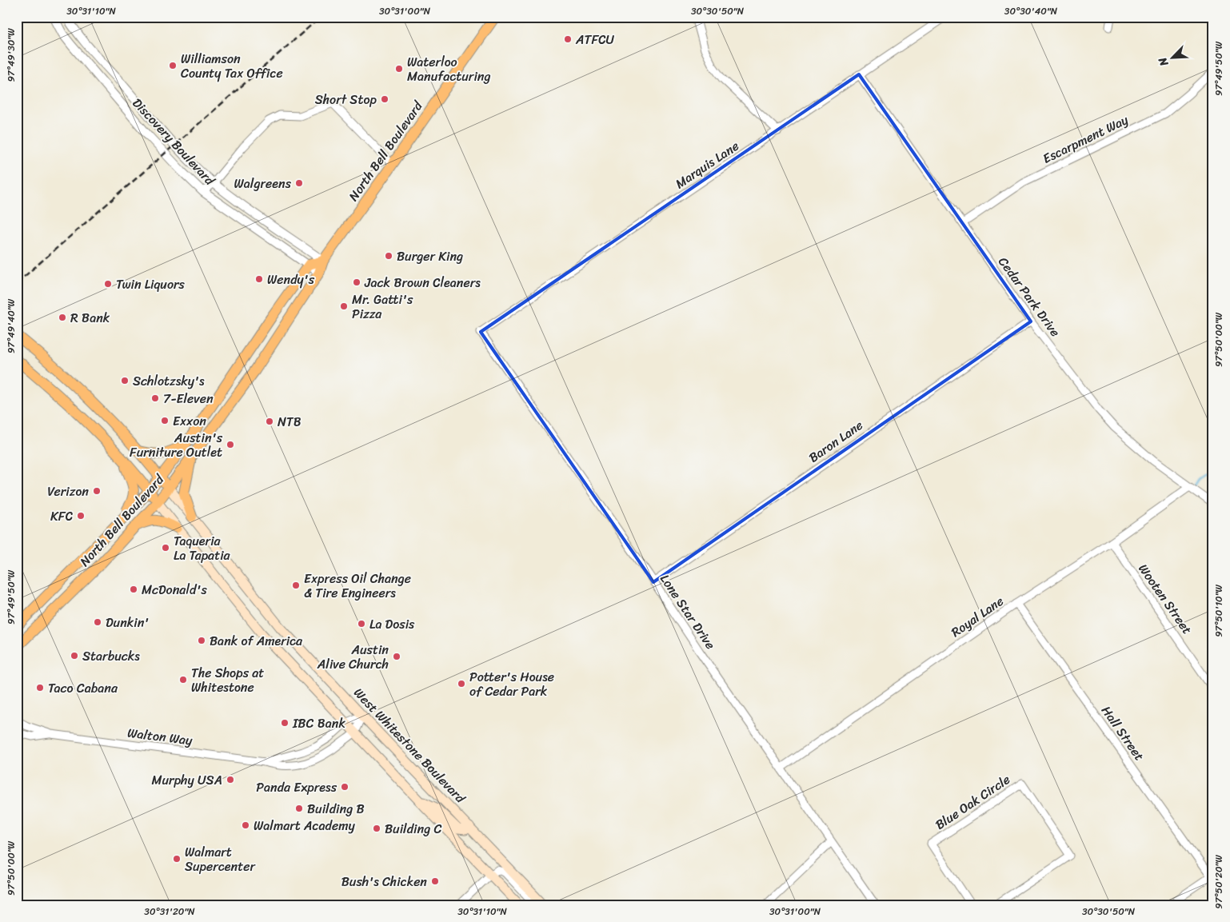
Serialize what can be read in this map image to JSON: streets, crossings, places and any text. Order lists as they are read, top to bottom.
{
  "streets": {
    "main road": ["North Bell Boulevard", "West Whitestone Boulevard"],
    "street": [
      "Escarpment Way",
      "Discovery Boulevard",
      "Marquis Lane",
      "Cedar Park Drive",
      "Baron Lane",
      "Wooten Street",
      "Lone Star Drive",
      "Royal Lane",
      "Hall Street",
      "Walton Way",
      "Blue Oak Circle"
    ]
  },
  "crossings": [
    ["Escarpment Way", "Cedar Park Drive"],
    ["Discovery Boulevard", "North Bell Boulevard"],
    ["North Bell Boulevard", "West Whitestone Boulevard"],
    ["Marquis Lane", "Cedar Park Drive"],
    ["Marquis Lane", "Lone Star Drive"],
    ["Cedar Park Drive", "Baron Lane"],
    ["Cedar Park Drive", "Royal Lane"],
    ["Baron Lane", "Lone Star Drive"],
    ["Wooten Street", "Royal Lane"],
    ["Lone Star Drive", "Royal Lane"],
    ["Royal Lane", "Hall Street"],
    ["Walton Way", "West Whitestone Boulevard"]
  ],
  "places": [
    "ATFCU",
    "Williamson County Tax Office",
    "Waterloo Manufacturing",
    "Short Stop",
    "Walgreens",
    "Burger King",
    "Wendy's",
    "Jack Brown Cleaners",
    "Twin Liquors",
    "Mr. Gatti's Pizza",
    "R Bank",
    "Schlotzsky's",
    "7-Eleven",
    "Exxon",
    "NTB",
    "Austin's Furniture Outlet",
    "Verizon",
    "KFC",
    "Taqueria La Tapatia",
    "Express Oil Change & Tire Engineers",
    "McDonald's",
    "Dunkin'",
    "La Dosis",
    "Bank of America",
    "Starbucks",
    "Austin Alive Church",
    "The Shops at Whitestone",
    "Potter's House of Cedar Park",
    "Taco Cabana",
    "IBC Bank",
    "Murphy USA",
    "Panda Express",
    "Building B",
    "Walmart Academy",
    "Building C",
    "Walmart Supercenter",
    "Bush's Chicken"
  ],
  "north": "bottom left",
  "coordinates": [
    "30°31'10\"N",
    "30°31'00\"N",
    "30°30'50\"N",
    "30°30'40\"N",
    "97°49'30\"W",
    "97°49'50\"W",
    "97°49'40\"W",
    "97°50'00\"W",
    "97°50'10\"W",
    "97°50'20\"W",
    "30°31'20\"N"
  ]
}
